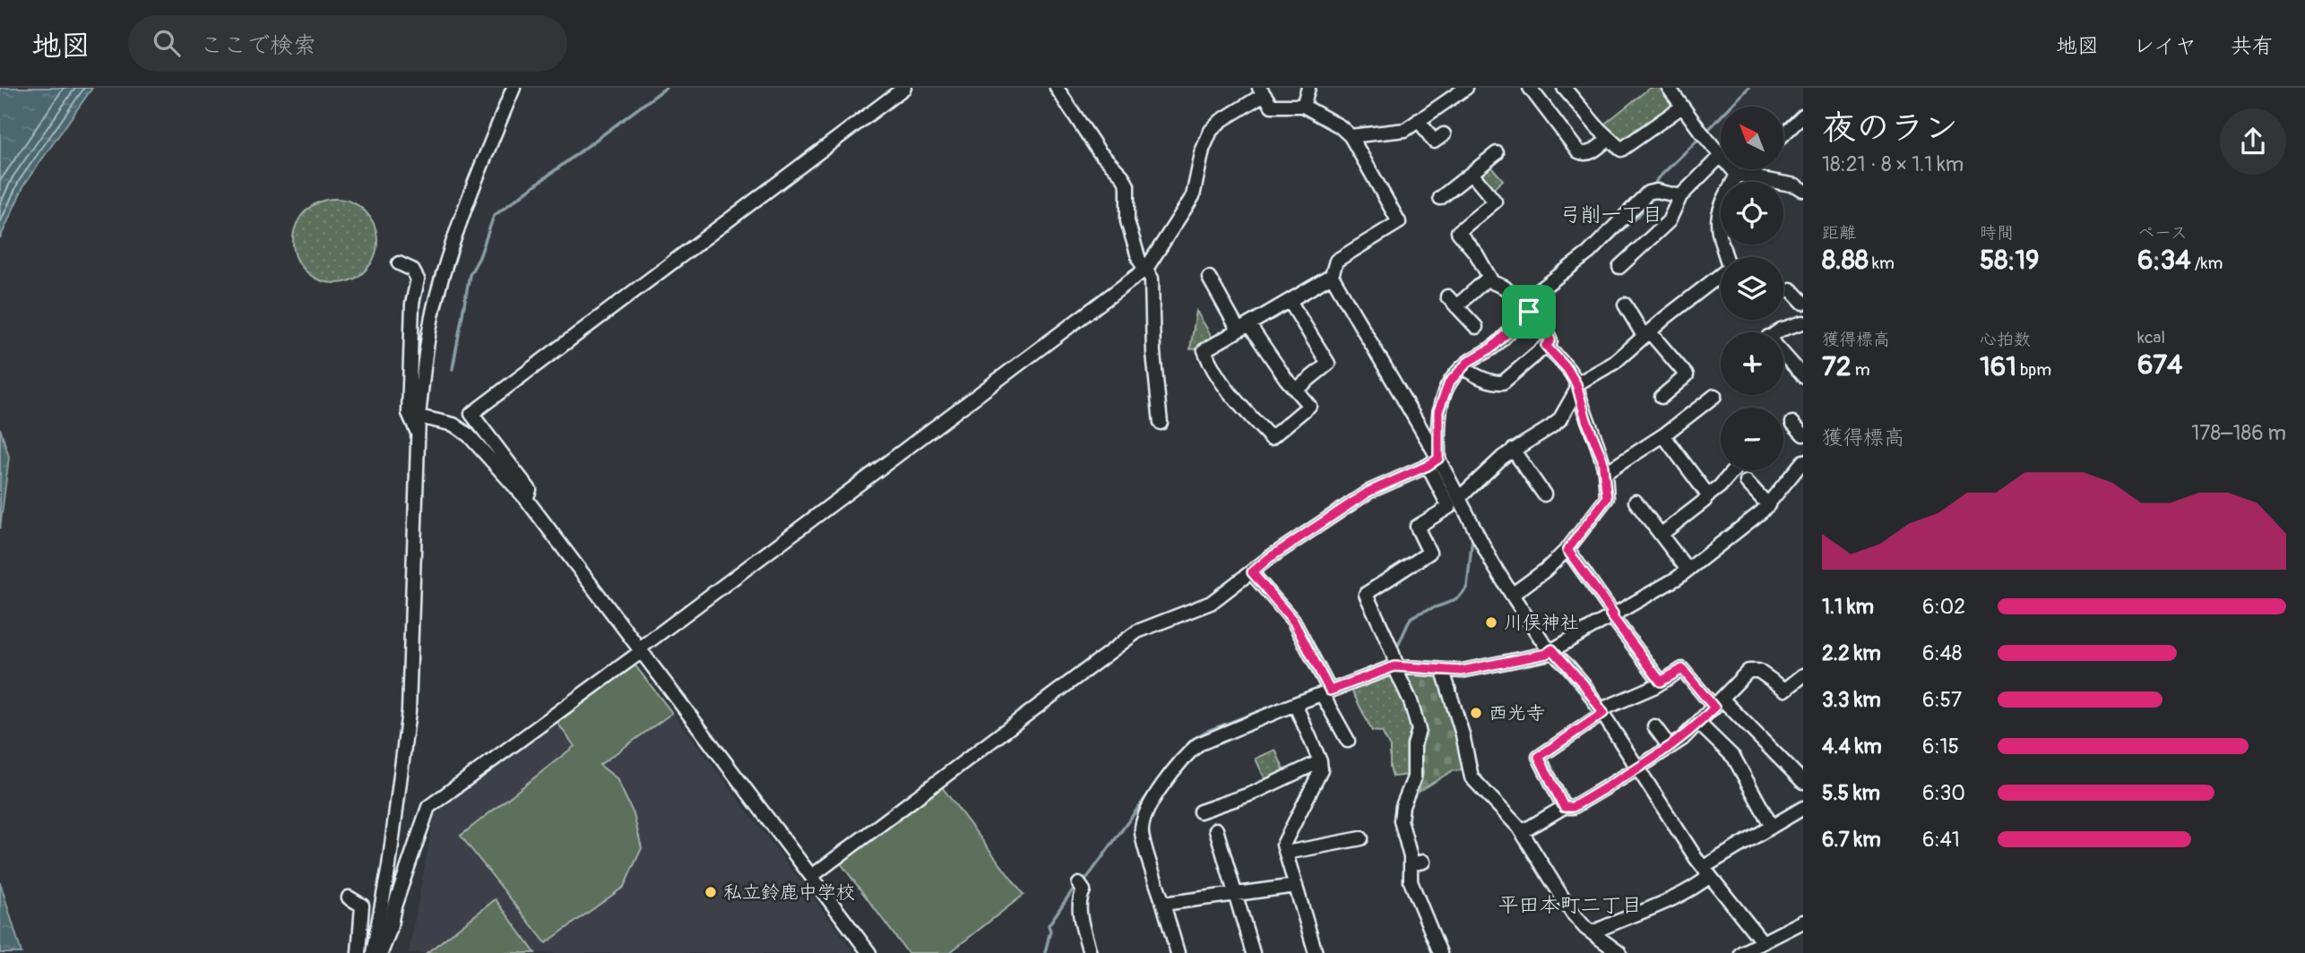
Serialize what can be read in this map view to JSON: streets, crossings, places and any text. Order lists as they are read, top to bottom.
{
  "districts": ["弓削一丁目", "平田本町二丁目"],
  "places": ["川俣神社", "西光寺", "私立鈴鹿中学校"],
  "north": "top left",
  "page": {
    "header": "地図",
    "search": "ここで検索",
    "nav": ["地図", "レイヤ", "共有"],
    "heading": ["夜のラン", "18:21 · 8 × 1.1 km"],
    "map_buttons": ["+", "−"],
    "stats": [
      ["距離", "8.88 km"],
      ["時間", "58:19"],
      ["ペース", "6:34 /km"],
      ["獲得標高", "72 m"],
      ["心拍数", "161 bpm"],
      ["kcal", "674"]
    ],
    "chart": ["獲得標高", "178–186 m"],
    "list": [
      {
        "name": "1.1 km",
        "note": "6:02"
      },
      {
        "name": "2.2 km",
        "note": "6:48"
      },
      {
        "name": "3.3 km",
        "note": "6:57"
      },
      {
        "name": "4.4 km",
        "note": "6:15"
      },
      {
        "name": "5.5 km",
        "note": "6:30"
      },
      {
        "name": "6.7 km",
        "note": "6:41"
      }
    ]
  }
}
